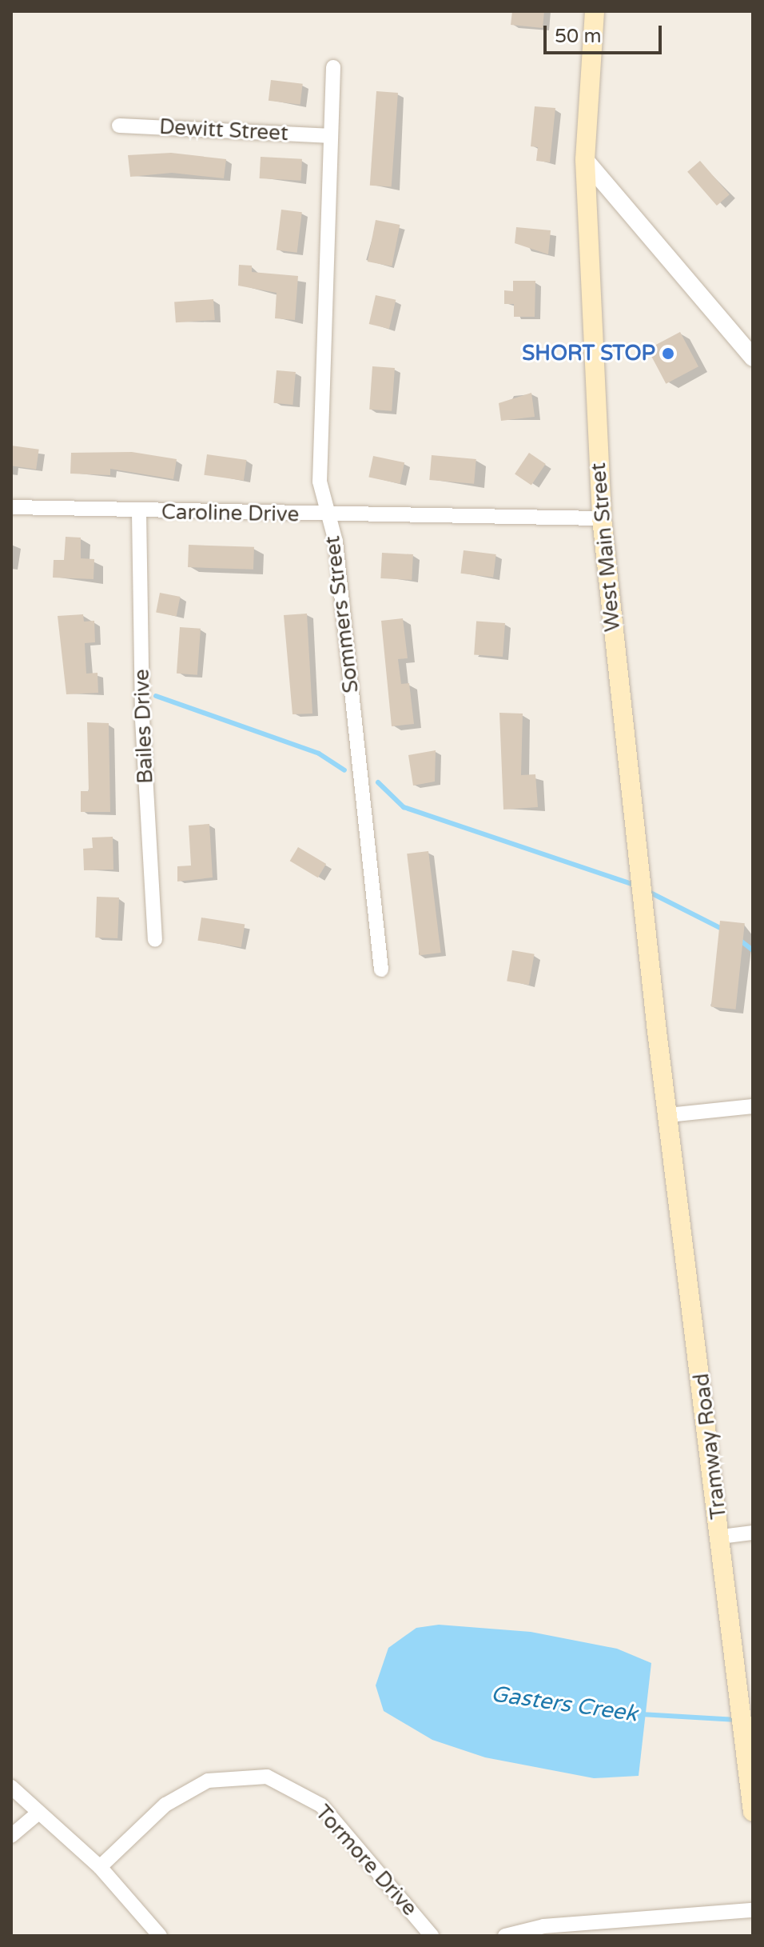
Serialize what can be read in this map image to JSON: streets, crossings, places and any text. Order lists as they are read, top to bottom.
{
  "streets": {
    "main road": ["West Main Street", "Tramway Road"],
    "street": [
      "Dewitt Street",
      "Caroline Drive",
      "Sommers Street",
      "Bailes Drive",
      "Tormore Drive"
    ]
  },
  "crossings": [
    ["Dewitt Street", "Sommers Street"],
    ["Caroline Drive", "West Main Street"],
    ["Caroline Drive", "Sommers Street"],
    ["Caroline Drive", "Bailes Drive"],
    ["West Main Street", "Tramway Road"]
  ],
  "water": ["Gasters Creek"],
  "places": ["SHORT STOP"],
  "scale_bar": "50 m"
}
